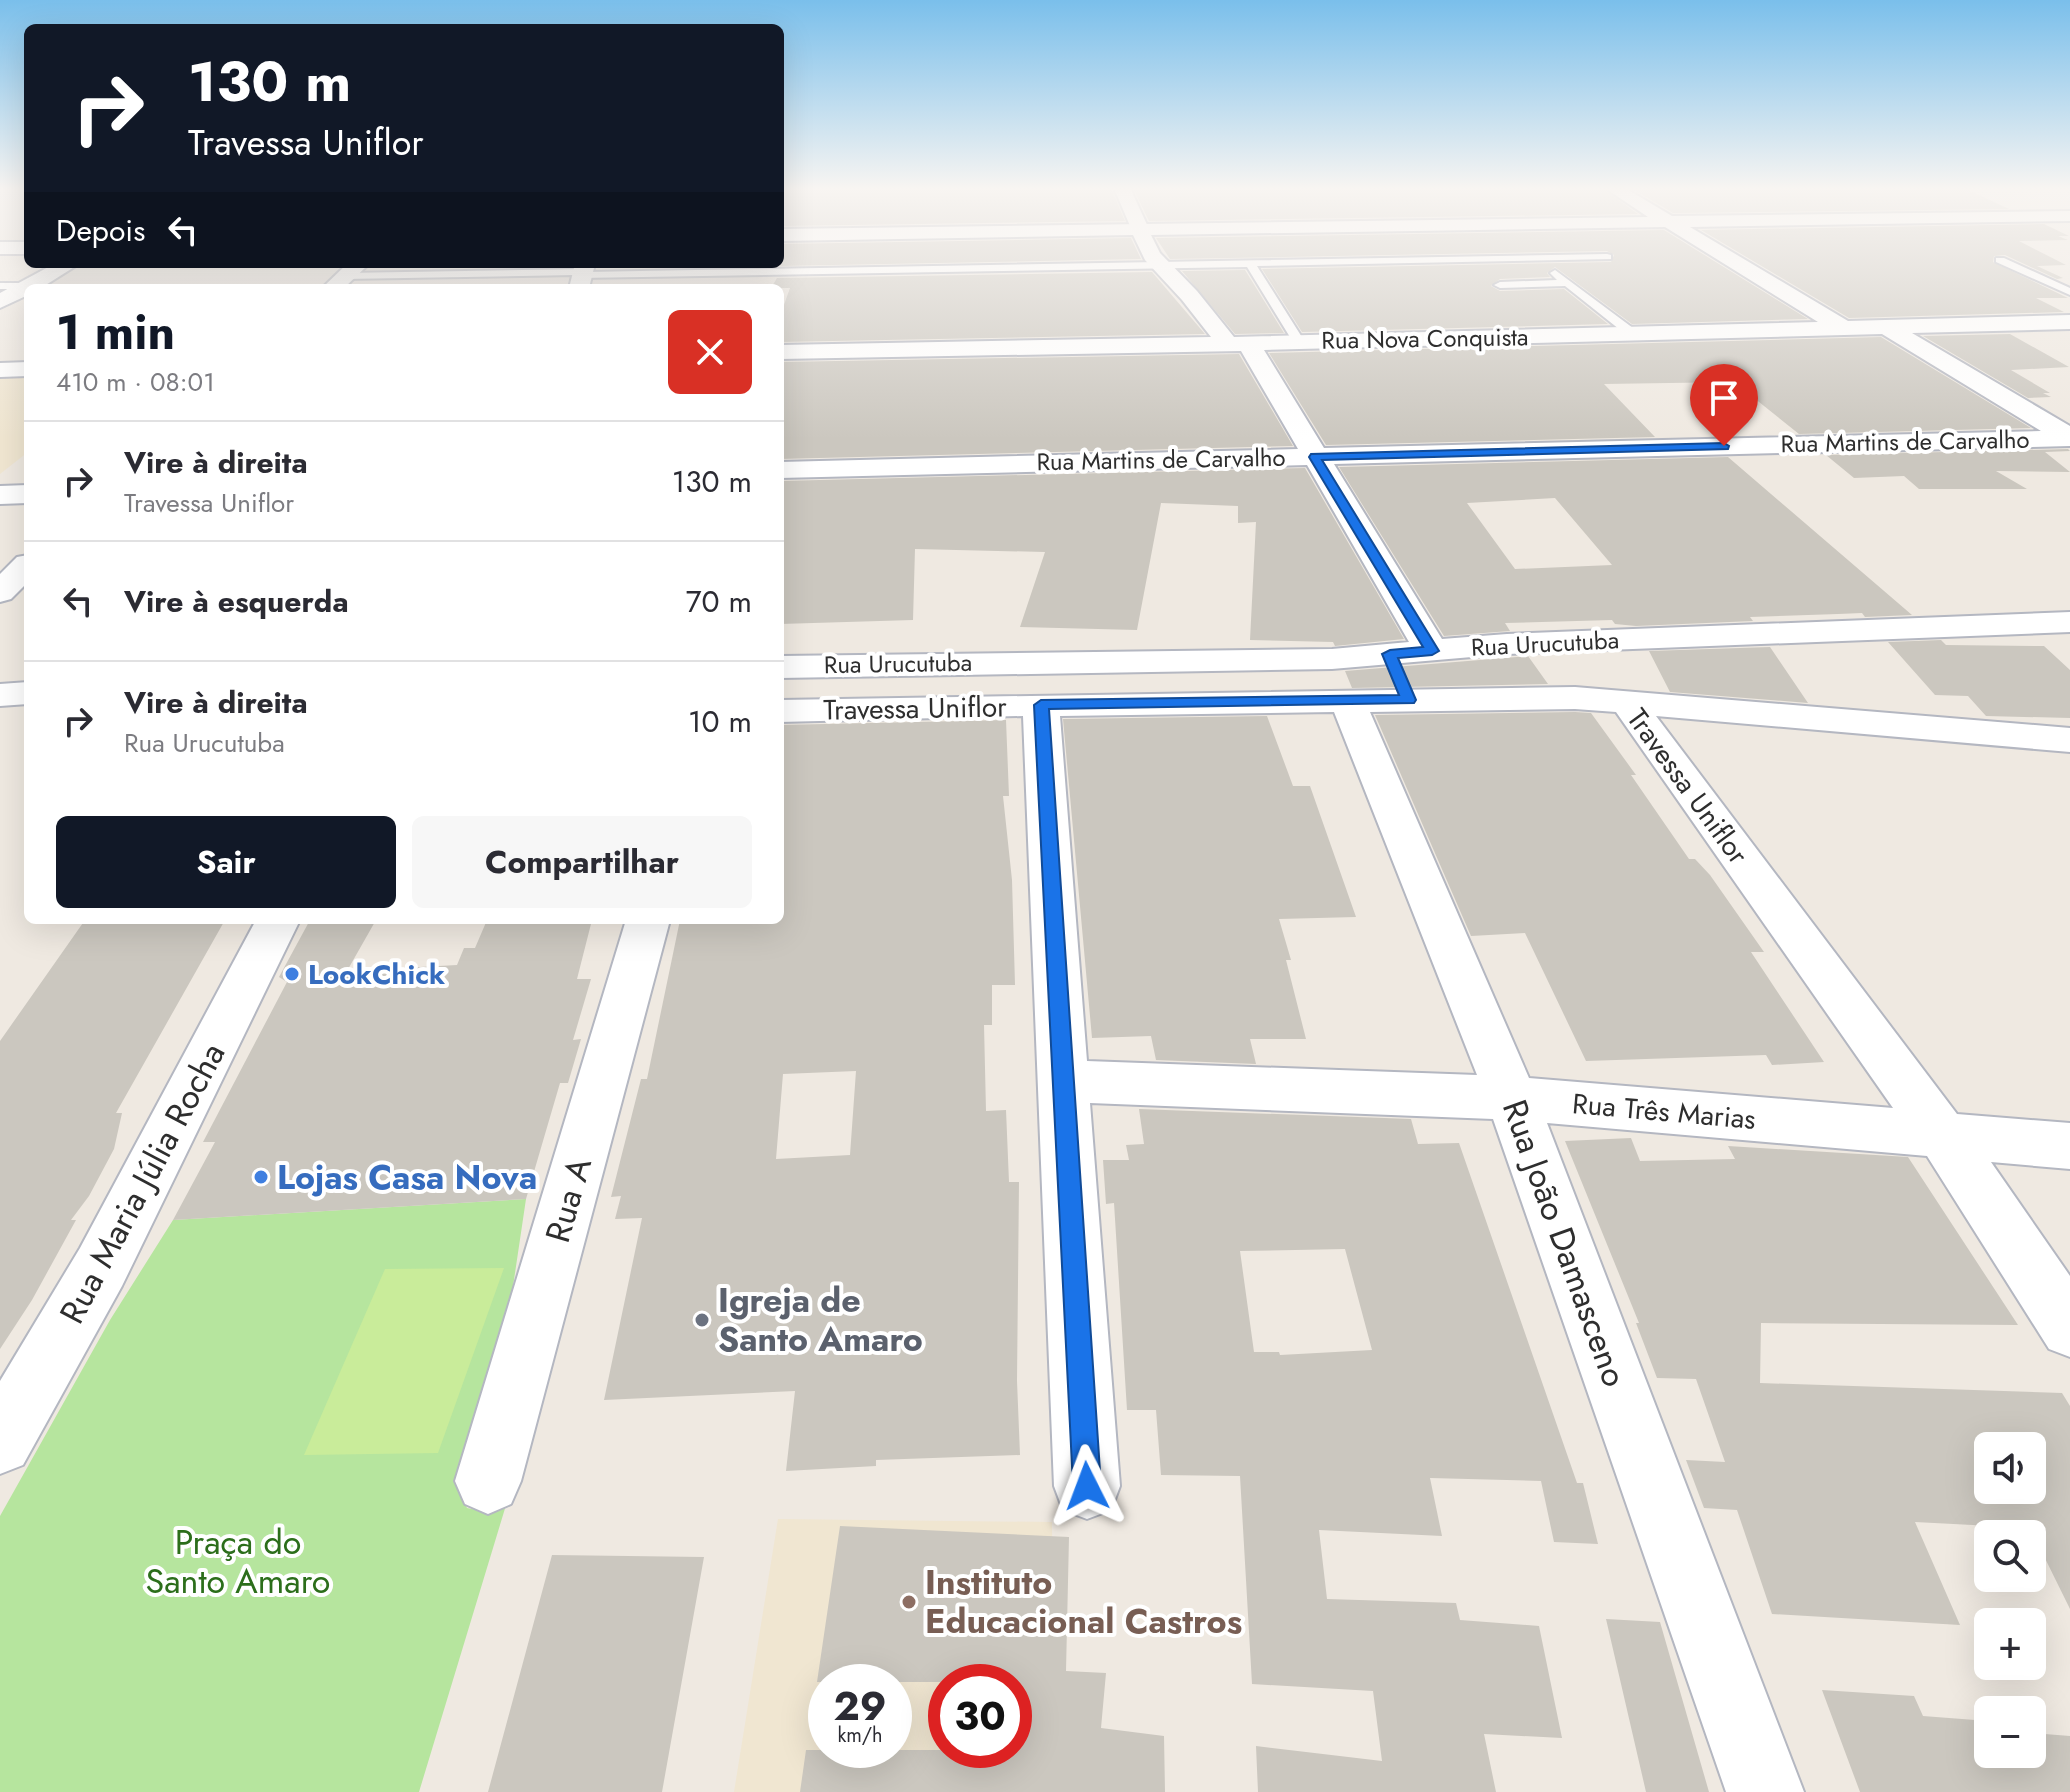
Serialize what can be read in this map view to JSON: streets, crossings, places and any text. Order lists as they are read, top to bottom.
{
  "streets": {
    "street": [
      "Rua Nova Conquista",
      "Rua Martins de Carvalho",
      "Rua Urucutuba",
      "Travessa Uniflor",
      "Rua Três Marias",
      "Rua Maria Júlia Rocha",
      "Rua A",
      "Rua João Damasceno"
    ]
  },
  "crossings": [
    ["Travessa Uniflor", "Rua Três Marias"],
    ["Travessa Uniflor", "Rua João Damasceno"],
    ["Rua Três Marias", "Rua João Damasceno"]
  ],
  "parks": ["Praça do Santo Amaro"],
  "places": [
    "LookChick",
    "Lojas Casa Nova",
    "Igreja de Santo Amaro",
    "Instituto Educacional Castros"
  ],
  "page": {
    "turn": ["130 m", "Travessa Uniflor"],
    "then": "Depois",
    "heading": ["1 min", "410 m · 08:01"],
    "list": [
      {
        "name": "Vire à direita",
        "note": "Travessa Uniflor",
        "value": "130 m"
      },
      {
        "name": "Vire à esquerda",
        "value": "70 m"
      },
      {
        "name": "Vire à direita",
        "note": "Rua Urucutuba",
        "value": "10 m"
      }
    ],
    "buttons": ["Sair", "Compartilhar"],
    "map_buttons": ["+", "−"],
    "speed": "29 km/h",
    "limit": "30"
  }
}
